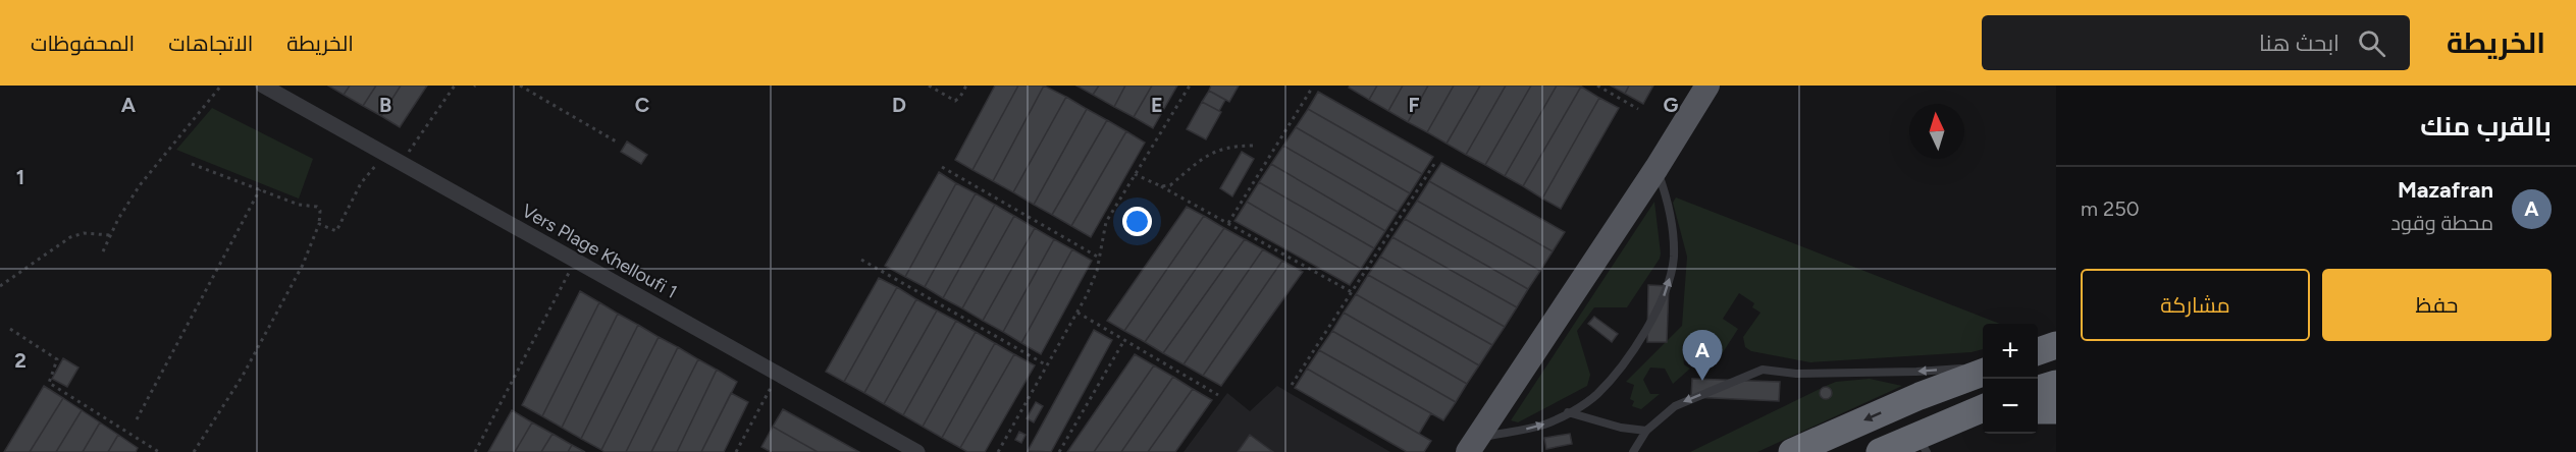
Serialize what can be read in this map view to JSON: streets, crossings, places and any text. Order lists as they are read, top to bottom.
{
  "streets": {
    "street": ["Vers Plage Khelloufi 1"]
  },
  "north": "top",
  "page": {
    "header": "الخريطة",
    "search": "ابحث هنا",
    "nav": ["الخريطة", "الاتجاهات", "المحفوظات"],
    "heading": "بالقرب منك",
    "list": [
      {
        "mark": "A",
        "name": "Mazafran",
        "note": "محطة وقود",
        "value": "250 m"
      }
    ],
    "buttons": ["حفظ", "مشاركة"],
    "map_buttons": ["+", "−"],
    "pins": "A"
  },
  "grid": {
    "columns": [
      "A",
      "B",
      "C",
      "D",
      "E",
      "F",
      "G"
    ],
    "rows": ["1", "2"]
  }
}
